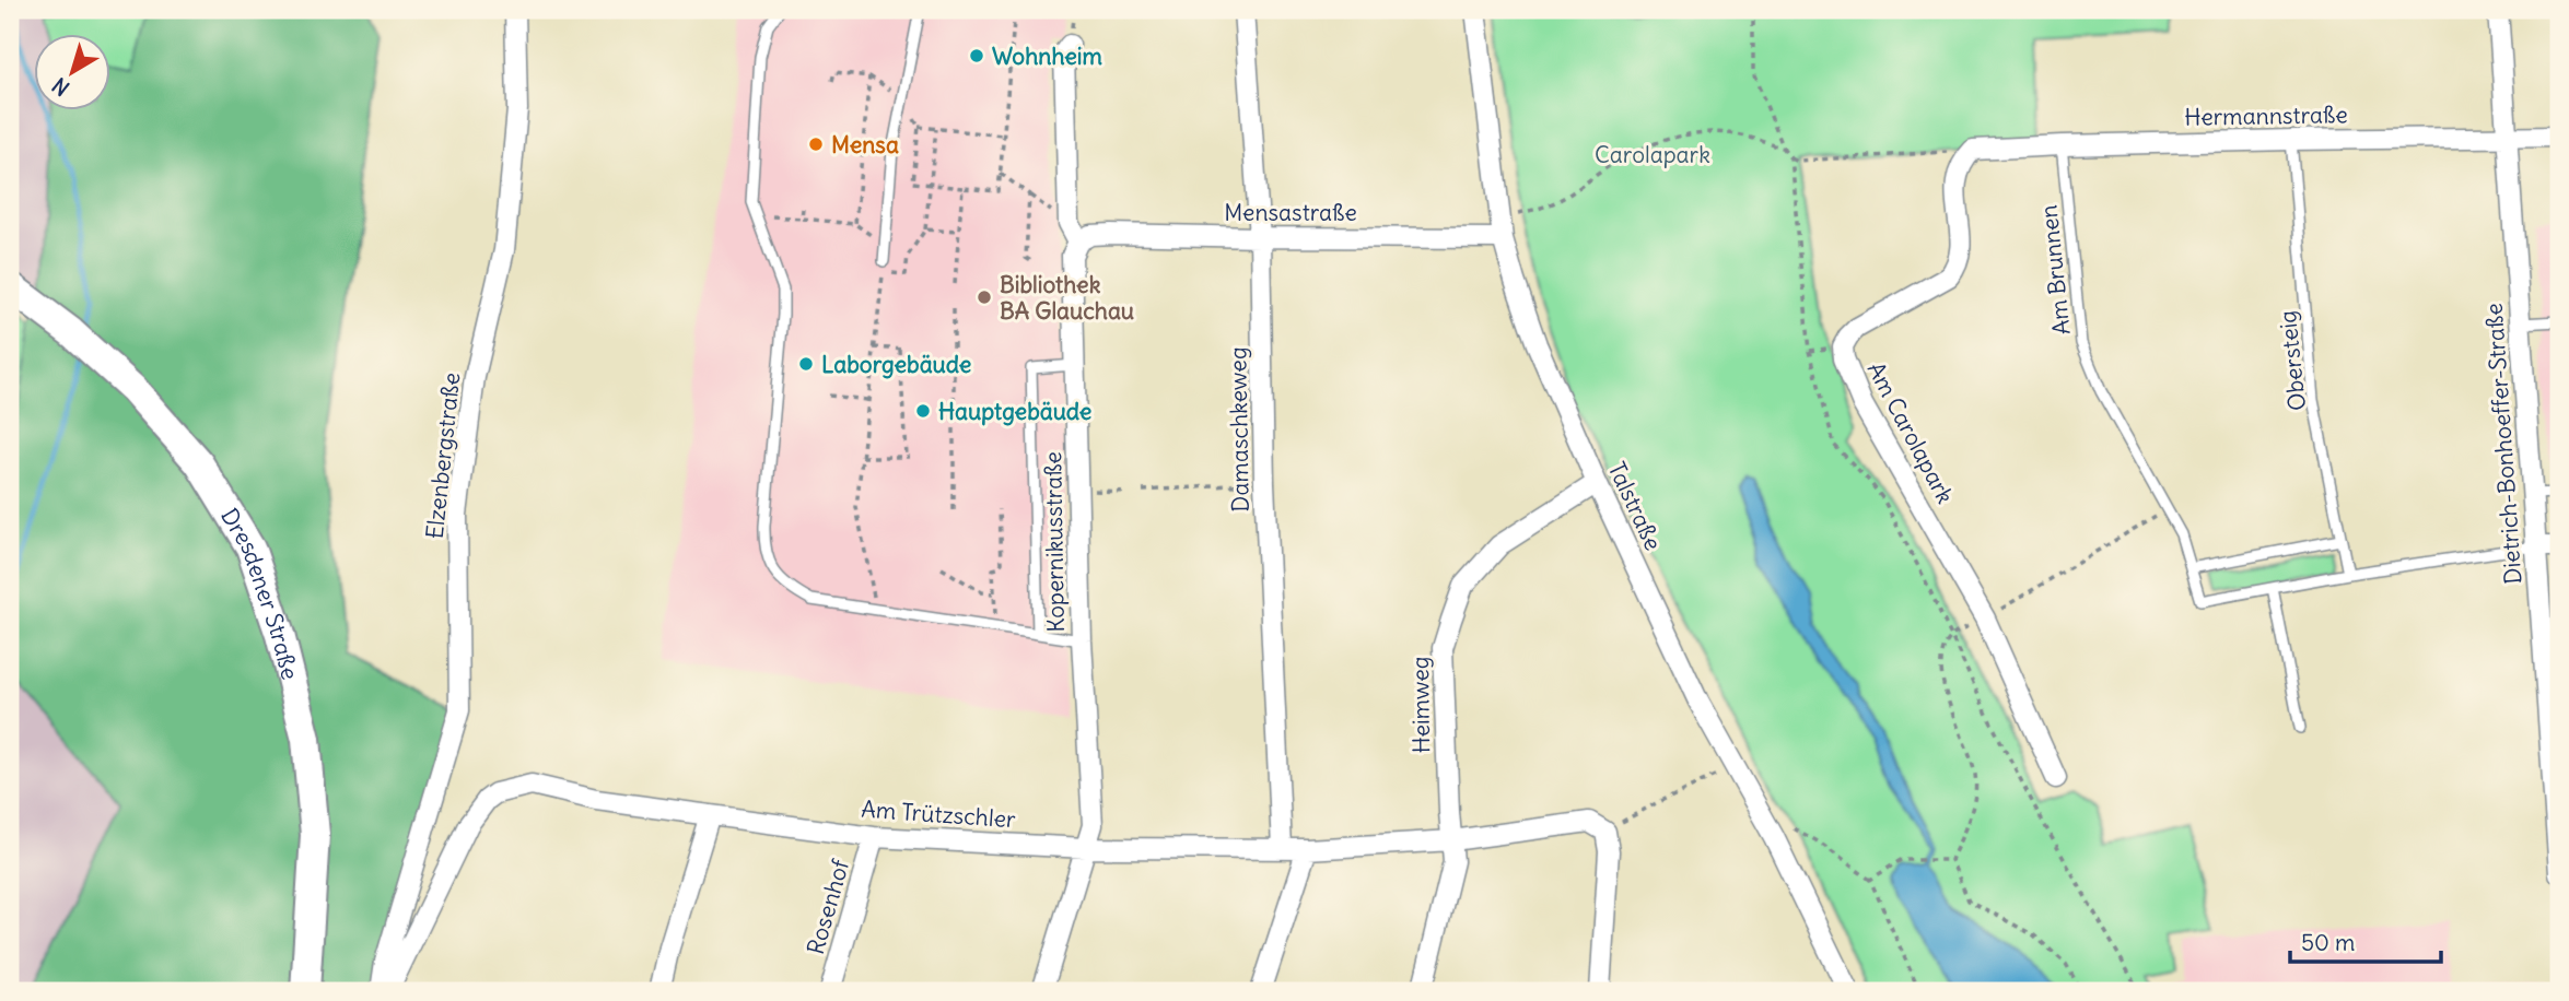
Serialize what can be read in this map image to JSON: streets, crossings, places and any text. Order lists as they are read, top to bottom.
{
  "streets": {
    "street": [
      "Hermannstraße",
      "Mensastraße",
      "Damaschkeweg",
      "Am Carolapark",
      "Dietrich-Bonhoeffer-Straße",
      "Elzenbergstraße",
      "Talstraße",
      "Kopernikusstraße",
      "Dresdener Straße",
      "Heimweg",
      "Am Trützschler",
      "Rosenhof"
    ],
    "lane": ["Am Brunnen", "Obersteig"]
  },
  "crossings": [
    ["Hermannstraße", "Am Brunnen"],
    ["Hermannstraße", "Obersteig"],
    ["Hermannstraße", "Am Carolapark"],
    ["Hermannstraße", "Dietrich-Bonhoeffer-Straße"],
    ["Mensastraße", "Damaschkeweg"],
    ["Mensastraße", "Talstraße"],
    ["Mensastraße", "Kopernikusstraße"],
    ["Damaschkeweg", "Am Trützschler"],
    ["Talstraße", "Heimweg"],
    ["Kopernikusstraße", "Am Trützschler"],
    ["Heimweg", "Am Trützschler"],
    ["Am Trützschler", "Rosenhof"]
  ],
  "parks": ["Carolapark"],
  "places": [
    "Wohnheim",
    "Mensa",
    "Bibliothek BA Glauchau",
    "Laborgebäude",
    "Hauptgebäude"
  ],
  "scale_bar": "50 m",
  "north": "bottom left"
}
